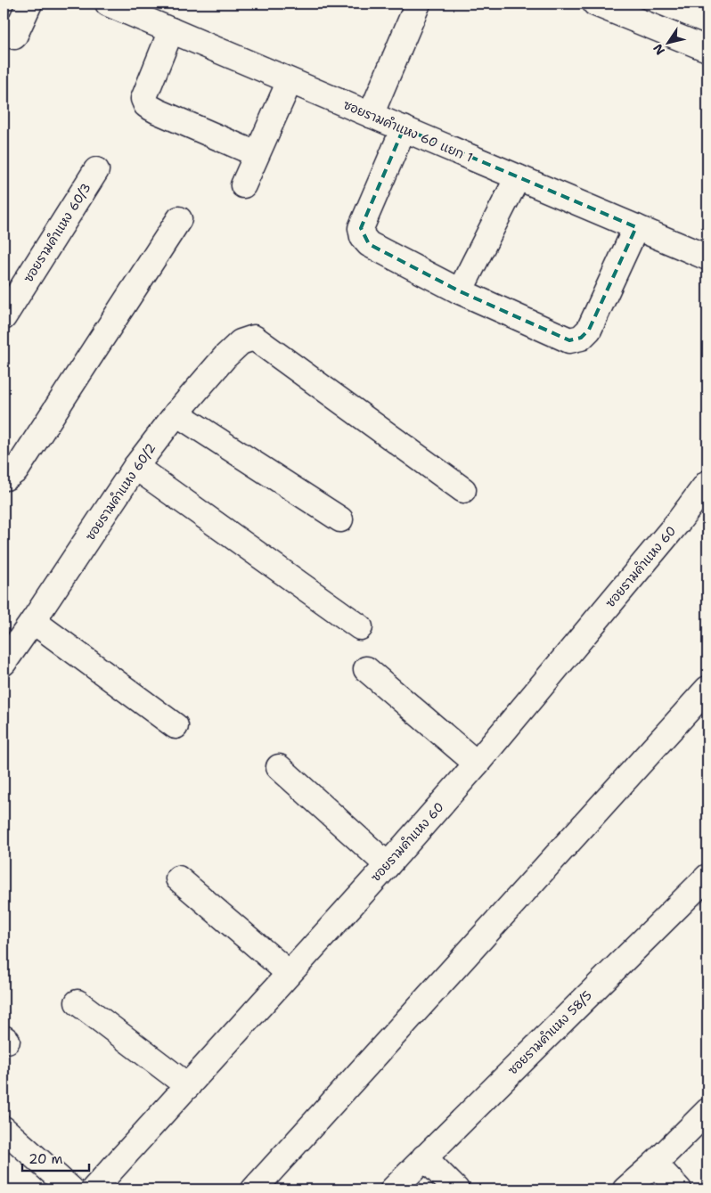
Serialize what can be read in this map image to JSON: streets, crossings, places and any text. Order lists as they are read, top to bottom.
{
  "streets": {
    "street": [
      "ซอยรามคำแหง 60 แยก 1",
      "ซอยรามคำแหง 60/3",
      "ซอยรามคำแหง 60/2",
      "ซอยรามคำแหง 60",
      "ซอยรามคำแหง 58/5"
    ]
  },
  "scale_bar": "20 m",
  "north": "bottom left"
}
